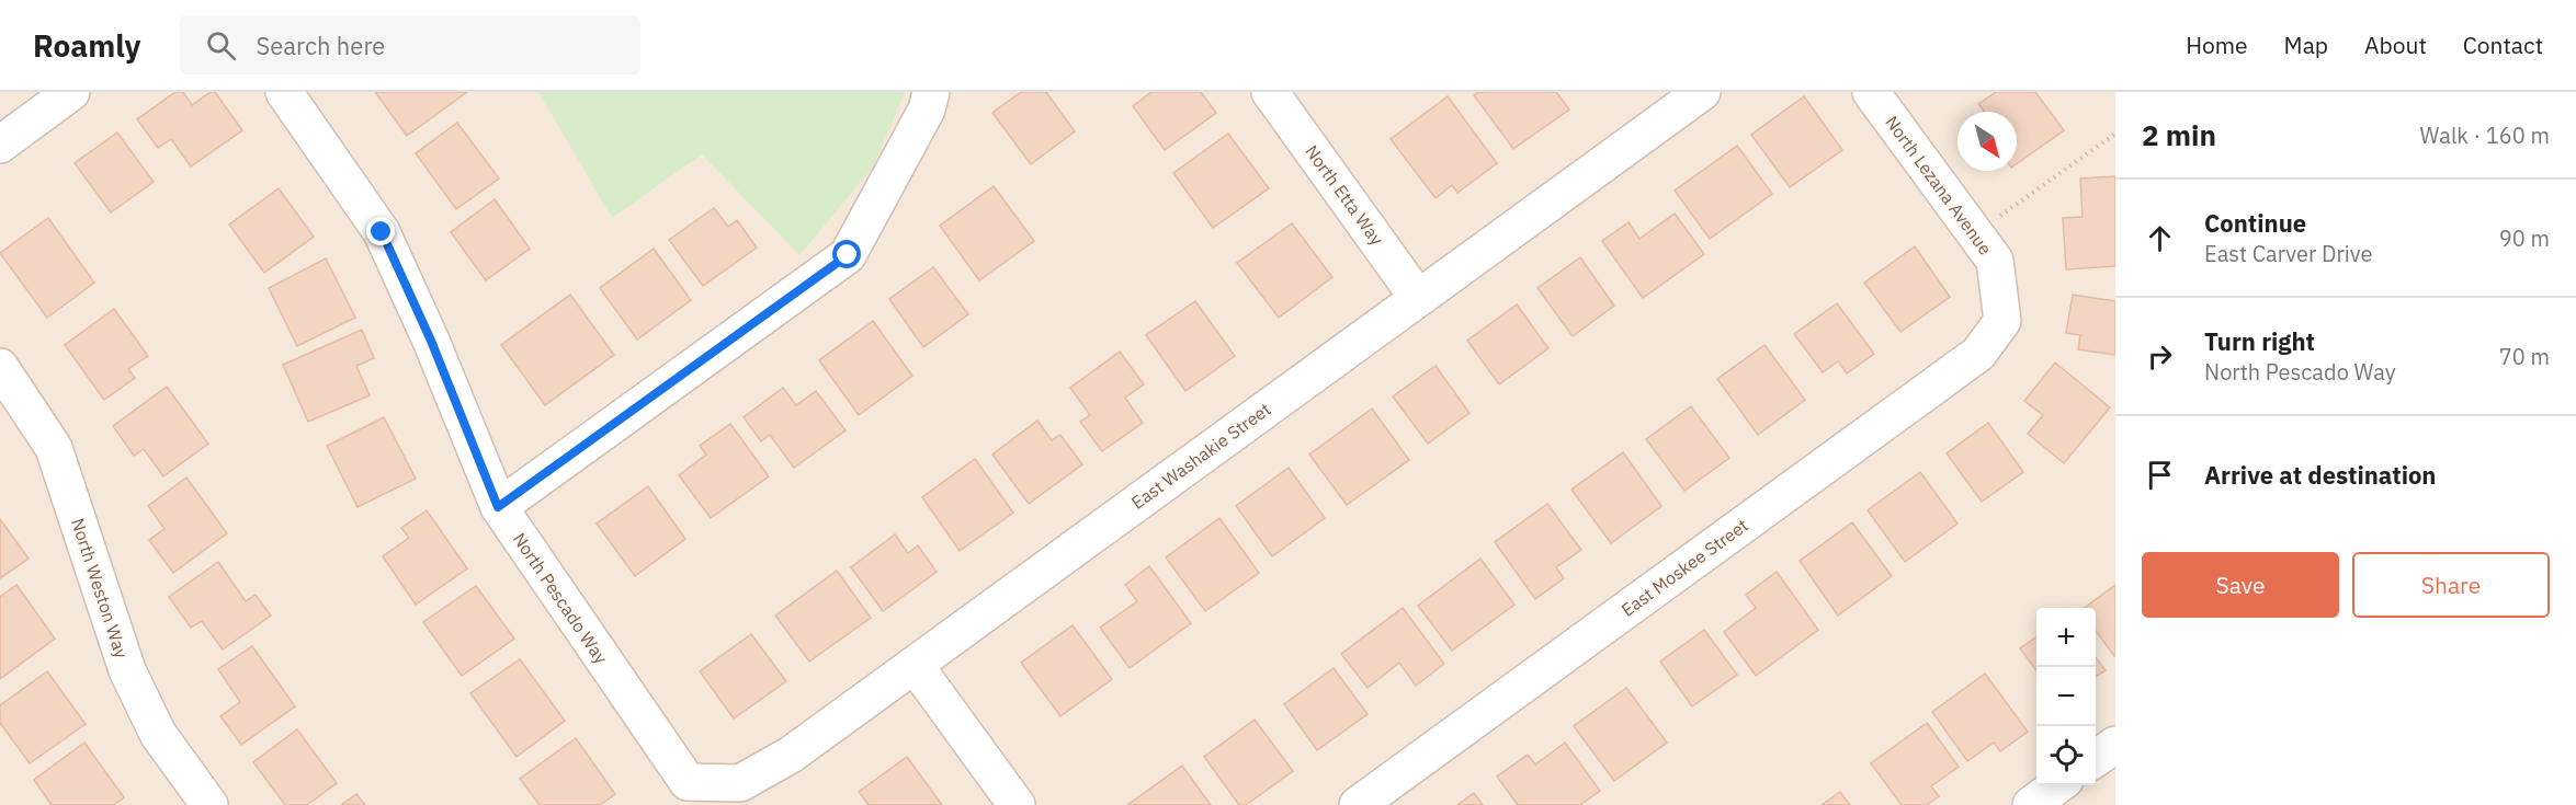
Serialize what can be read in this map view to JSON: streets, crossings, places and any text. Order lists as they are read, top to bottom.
{
  "streets": {
    "street": [
      "North Lezana Avenue",
      "North Etta Way",
      "East Washakie Street",
      "East Moskee Street",
      "North Weston Way",
      "North Pescado Way"
    ]
  },
  "crossings": [
    ["North Lezana Avenue", "East Moskee Street"],
    ["North Etta Way", "East Washakie Street"],
    ["East Washakie Street", "North Pescado Way"]
  ],
  "north": "bottom right",
  "page": {
    "header": "Roamly",
    "search": "Search here",
    "nav": [
      "Home",
      "Map",
      "About",
      "Contact"
    ],
    "heading": ["2 min", "Walk · 160 m"],
    "list": [
      ["Continue", "East Carver Drive", "90 m"],
      ["Turn right", "North Pescado Way", "70 m"],
      "Arrive at destination"
    ],
    "buttons": ["Save", "Share"],
    "map_buttons": ["+", "−"]
  }
}
